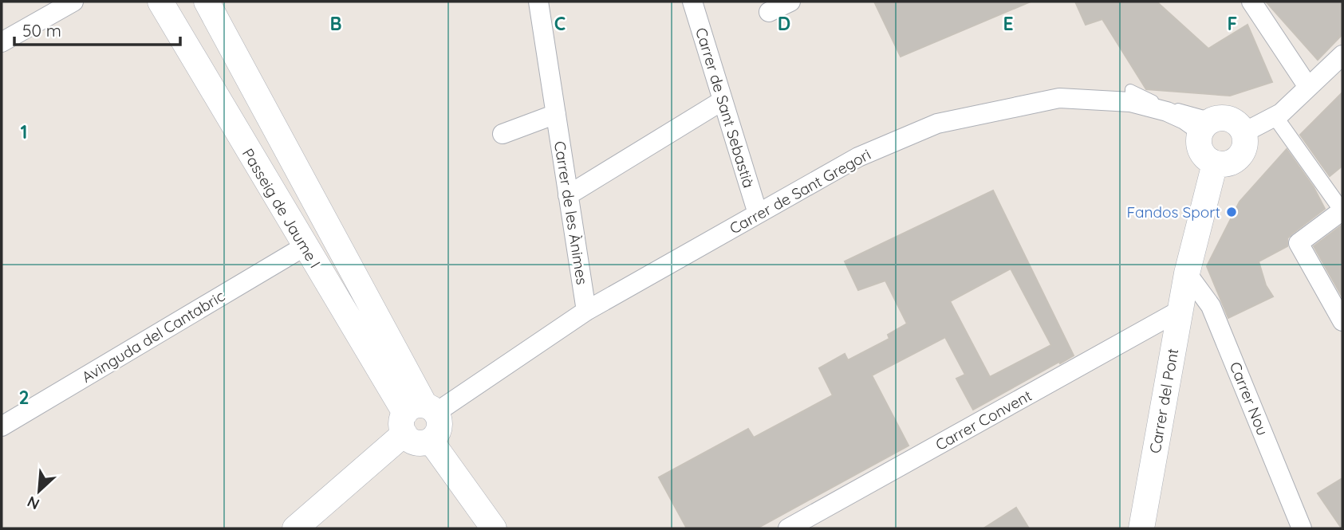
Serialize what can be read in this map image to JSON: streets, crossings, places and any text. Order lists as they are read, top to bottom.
{
  "streets": {
    "street": [
      "Carrer de Sant Sebastià",
      "Carrer de Sant Gregori",
      "Passeig de Jaume I",
      "Carrer de les Ànimes",
      "Avinguda del Cantabric",
      "Carrer Nou",
      "Carrer del Pont",
      "Carrer Convent"
    ]
  },
  "crossings": [
    ["Carrer de Sant Sebastià", "Carrer de Sant Gregori"],
    ["Carrer de Sant Sebastià", "Carrer de les Ànimes"],
    ["Carrer de Sant Gregori", "Passeig de Jaume I"],
    ["Carrer de Sant Gregori", "Carrer de les Ànimes"],
    ["Carrer de Sant Gregori", "Carrer del Pont"],
    ["Passeig de Jaume I", "Avinguda del Cantabric"],
    ["Carrer Nou", "Carrer del Pont"],
    ["Carrer del Pont", "Carrer Convent"]
  ],
  "places": ["Fandos Sport"],
  "scale_bar": "50 m",
  "north": "bottom left",
  "grid": {
    "columns": [
      "B",
      "C",
      "D",
      "E",
      "F"
    ],
    "rows": ["1", "2"]
  }
}
